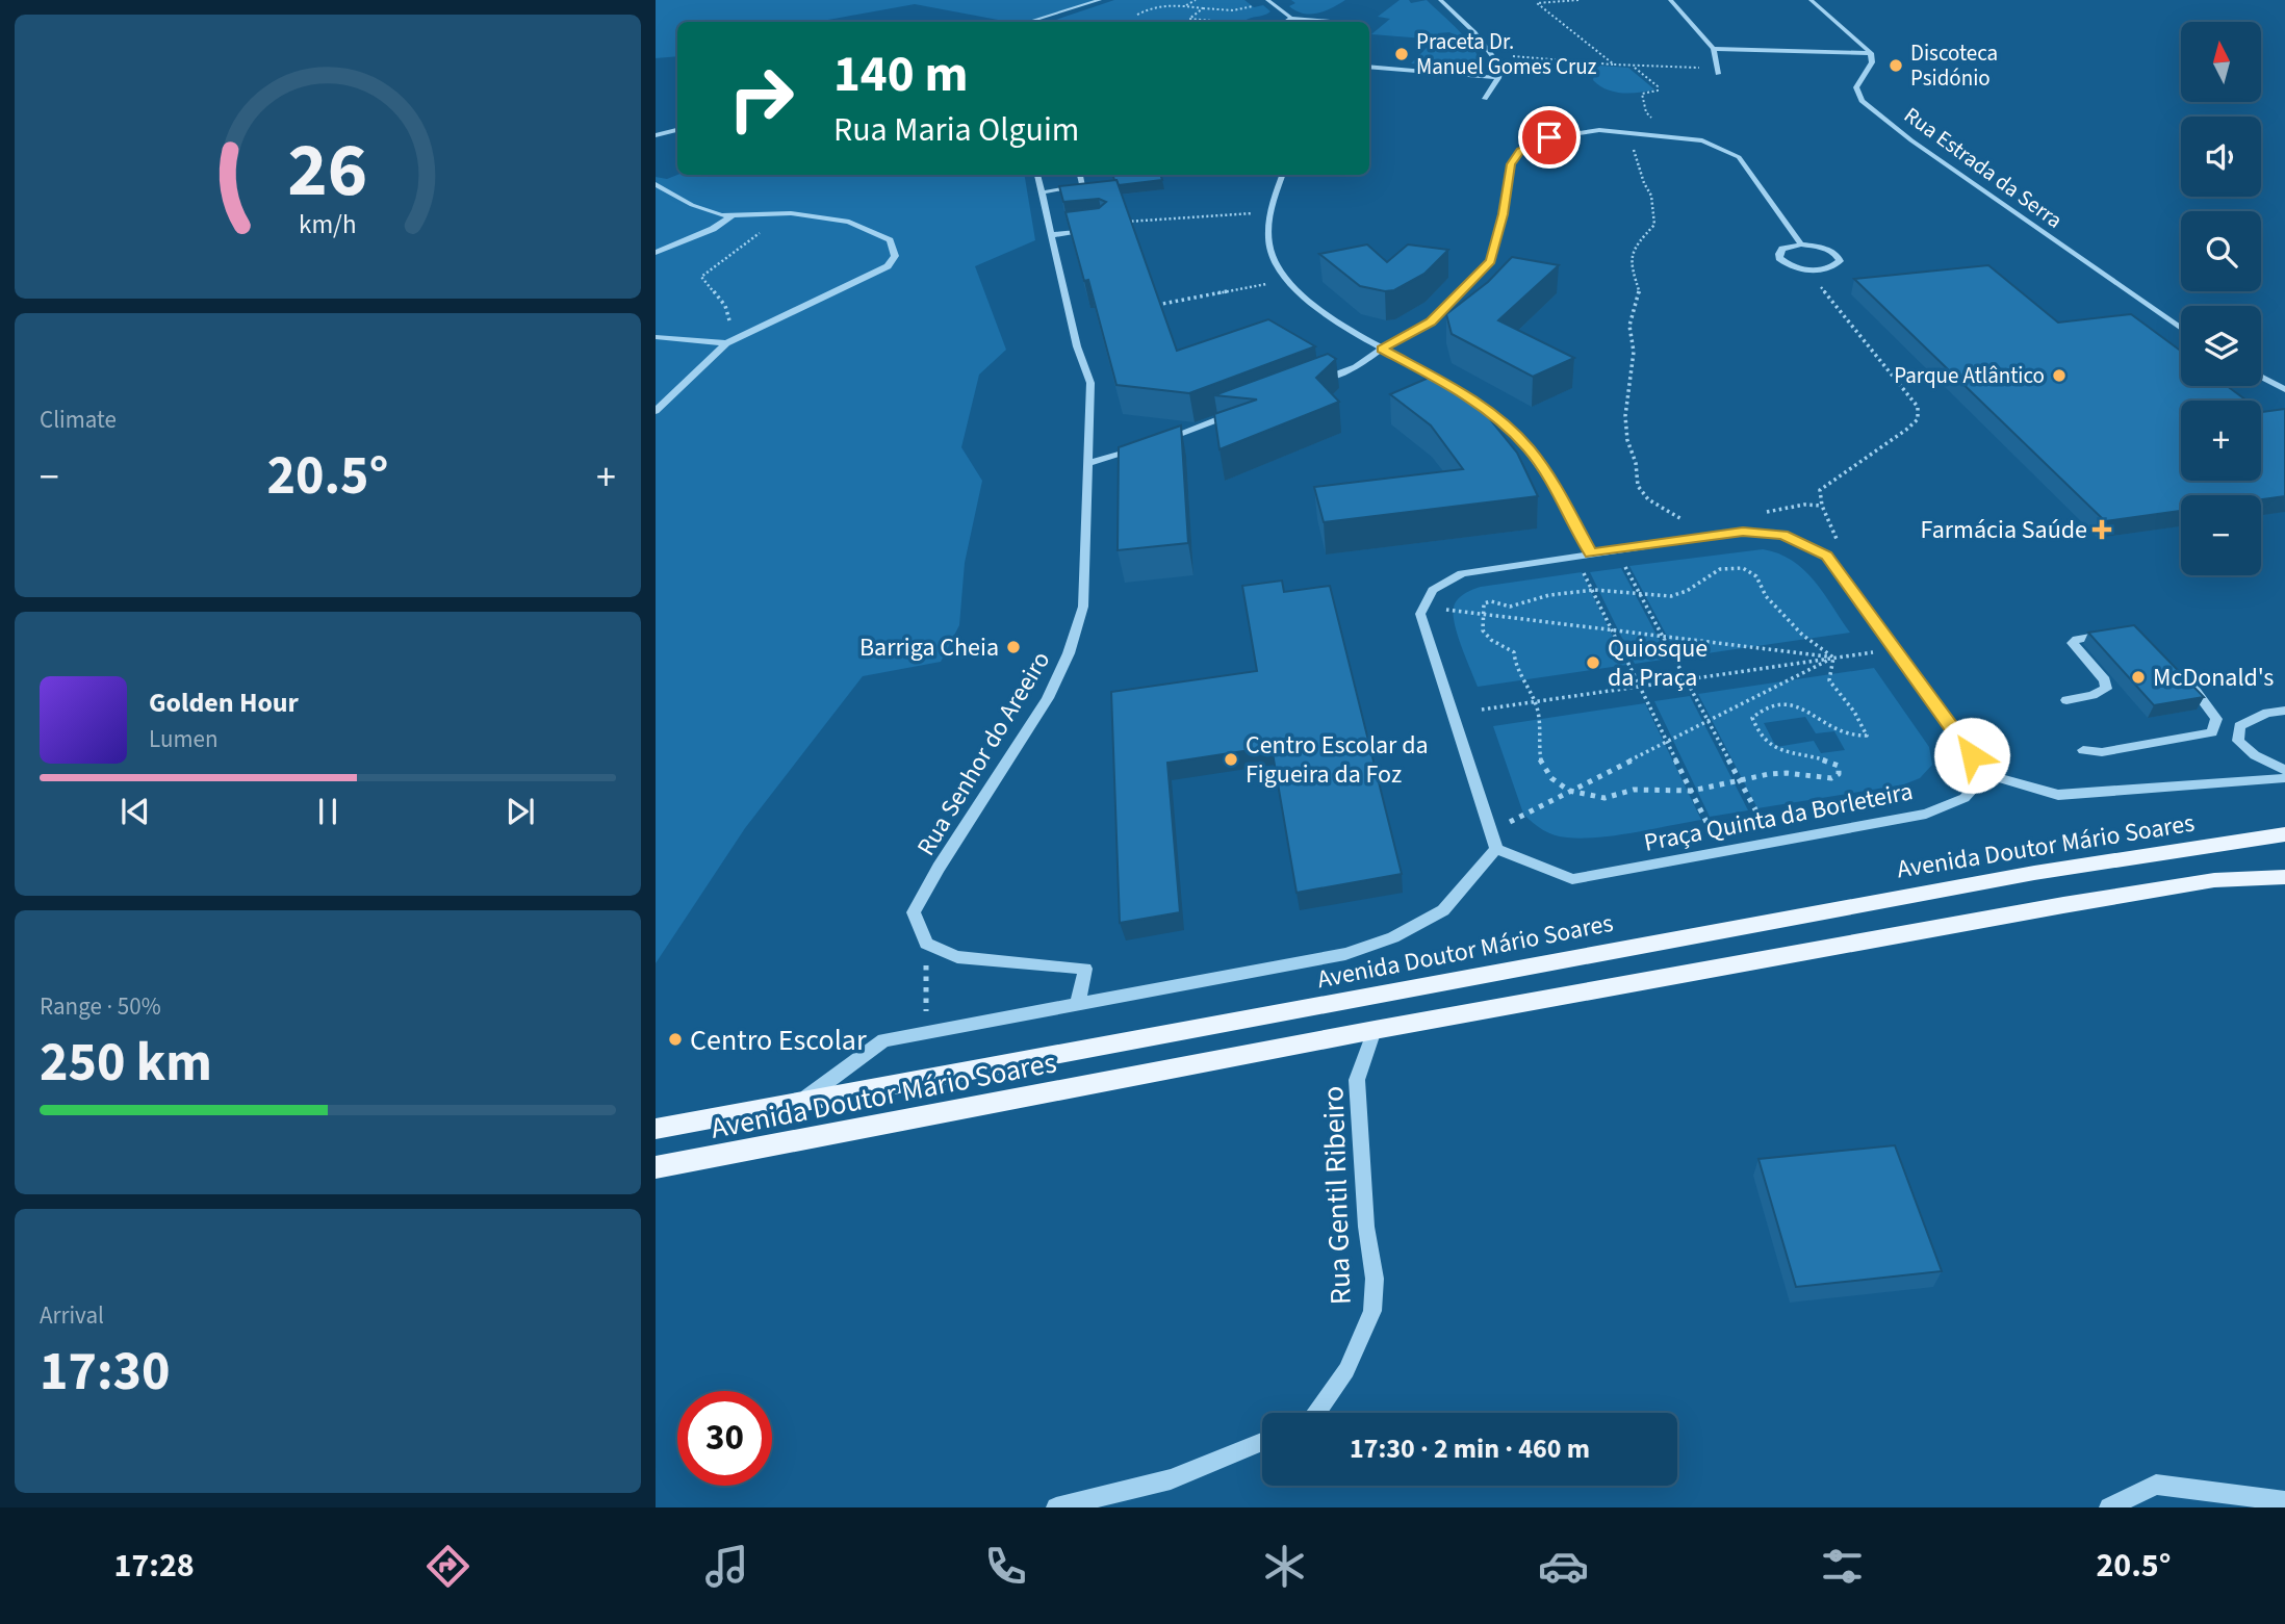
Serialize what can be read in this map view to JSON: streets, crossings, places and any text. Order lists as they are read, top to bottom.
{
  "streets": {
    "main road": ["Avenida Doutor Mário Soares"],
    "street": [
      "Rua Estrada da Serra",
      "Rua Senhor do Areeiro",
      "Praça Quinta da Borleteira",
      "Rua Gentil Ribeiro"
    ]
  },
  "crossings": [
    ["Avenida Doutor Mário Soares", "Rua Gentil Ribeiro"]
  ],
  "places": {
    "other": [
      "Praceta Dr. Manuel Gomes Cruz",
      "Discoteca Psidónio",
      "Parque Atlântico",
      "Barriga Cheia",
      "Quiosque da Praça",
      "McDonald's",
      "Centro Escolar da Figueira da Foz",
      "Centro Escolar"
    ],
    "health": ["Farmácia Saúde"]
  },
  "north": "top",
  "page": {
    "map_buttons": ["+", "−"],
    "turn": ["140 m", "Rua Maria Olguim"],
    "tile": [
      "Climate",
      ["Range · 50%", "250 km"],
      ["Arrival", "17:30"]
    ],
    "heat": ["−", "20.5°", "+"],
    "song": ["Golden Hour", "Lumen"],
    "limit": "30",
    "trip": "17:30 · 2 min · 460 m",
    "tabs": ["17:28", "20.5°"],
    "gauge": ["26", "km/h"]
  }
}
